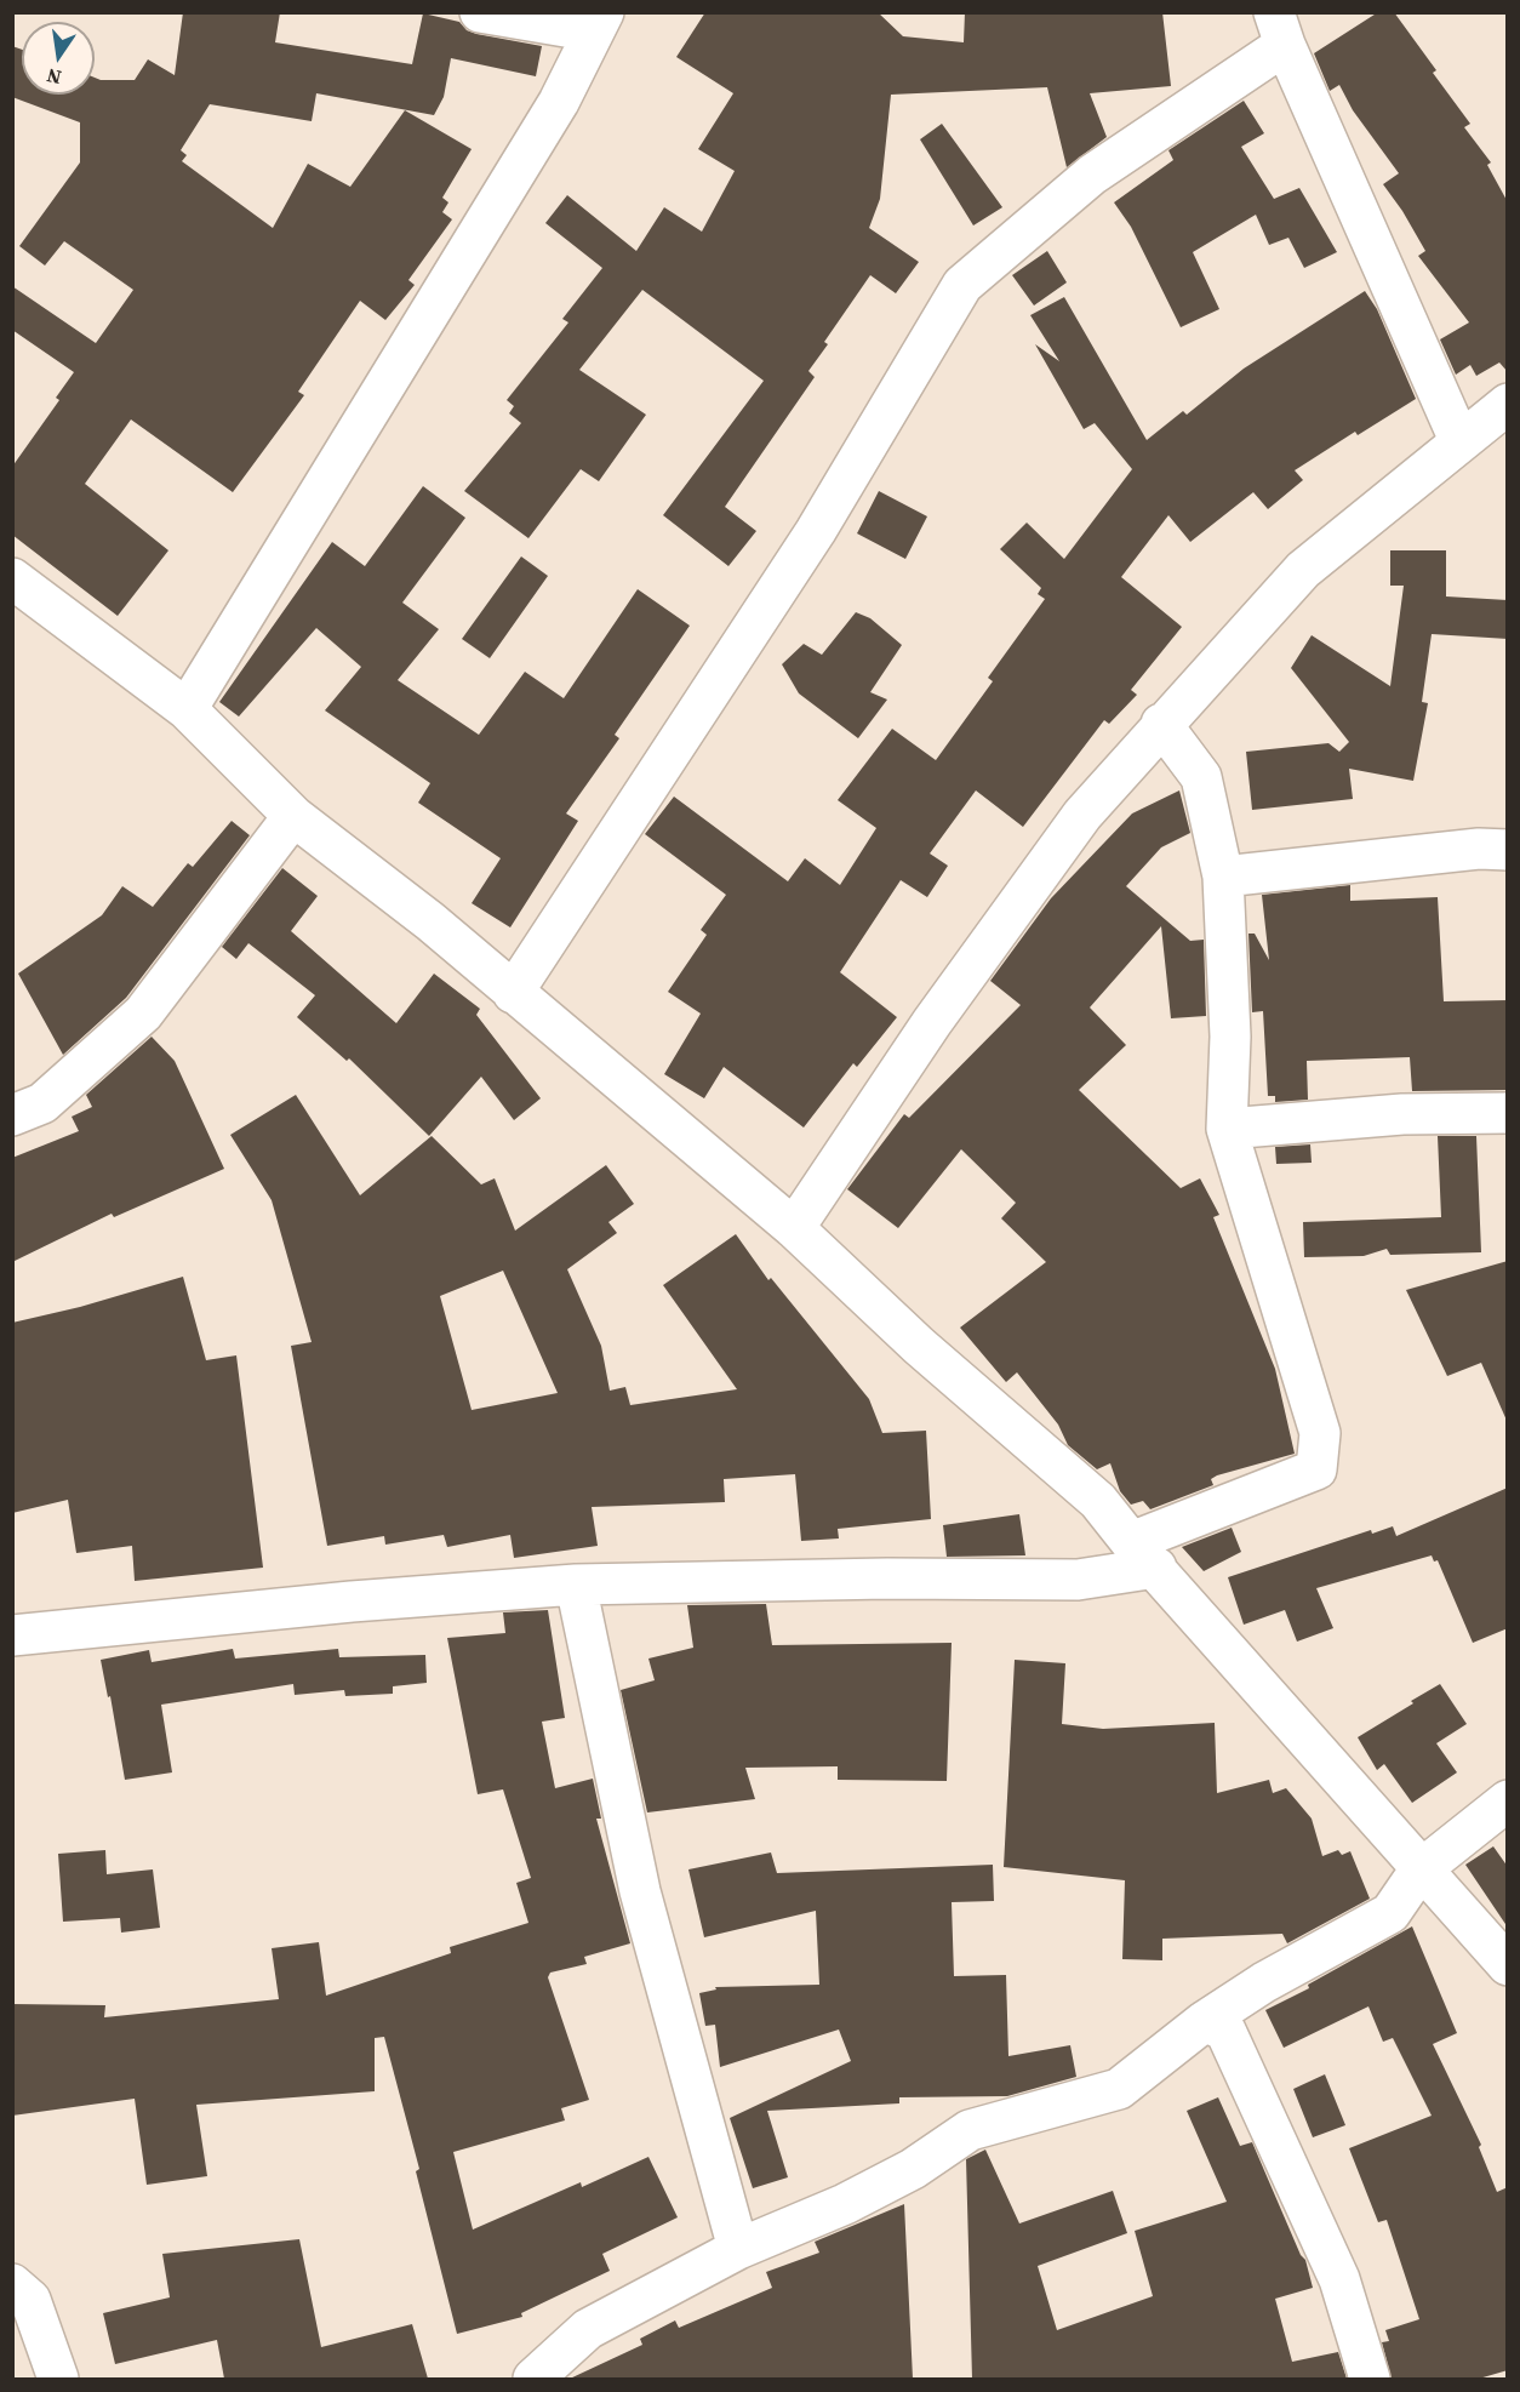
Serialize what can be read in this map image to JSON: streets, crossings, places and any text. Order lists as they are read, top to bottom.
{
  "north": "bottom"
}
